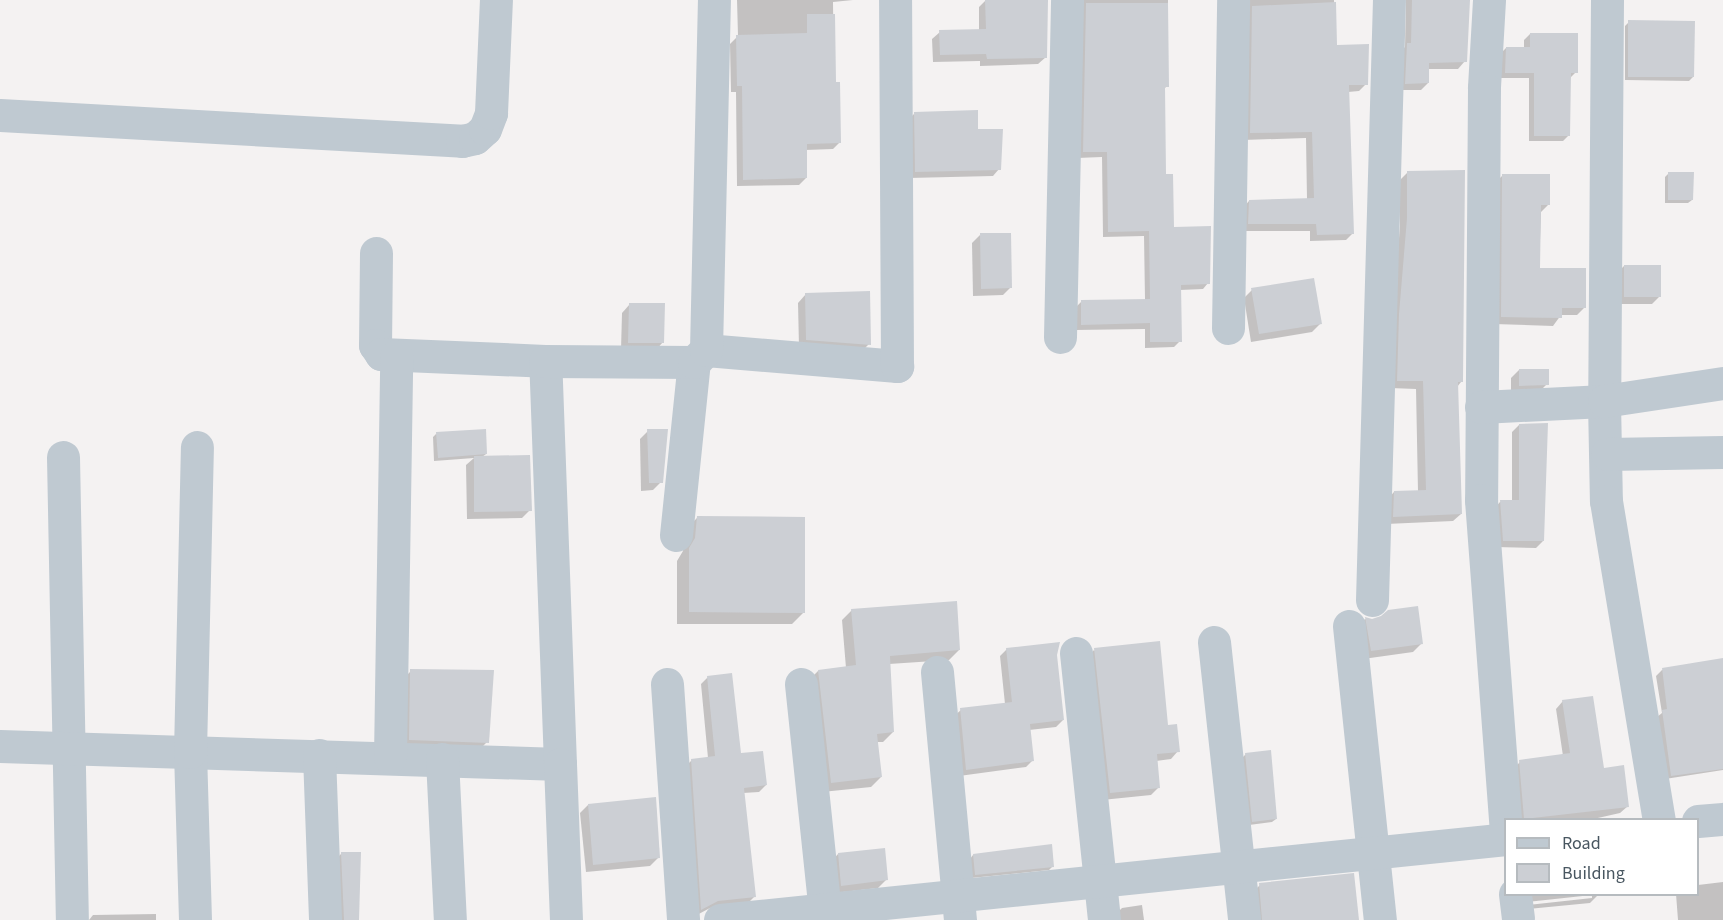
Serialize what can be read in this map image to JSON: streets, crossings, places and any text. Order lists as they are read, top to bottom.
{
  "legend": ["Road", "Building"]
}
